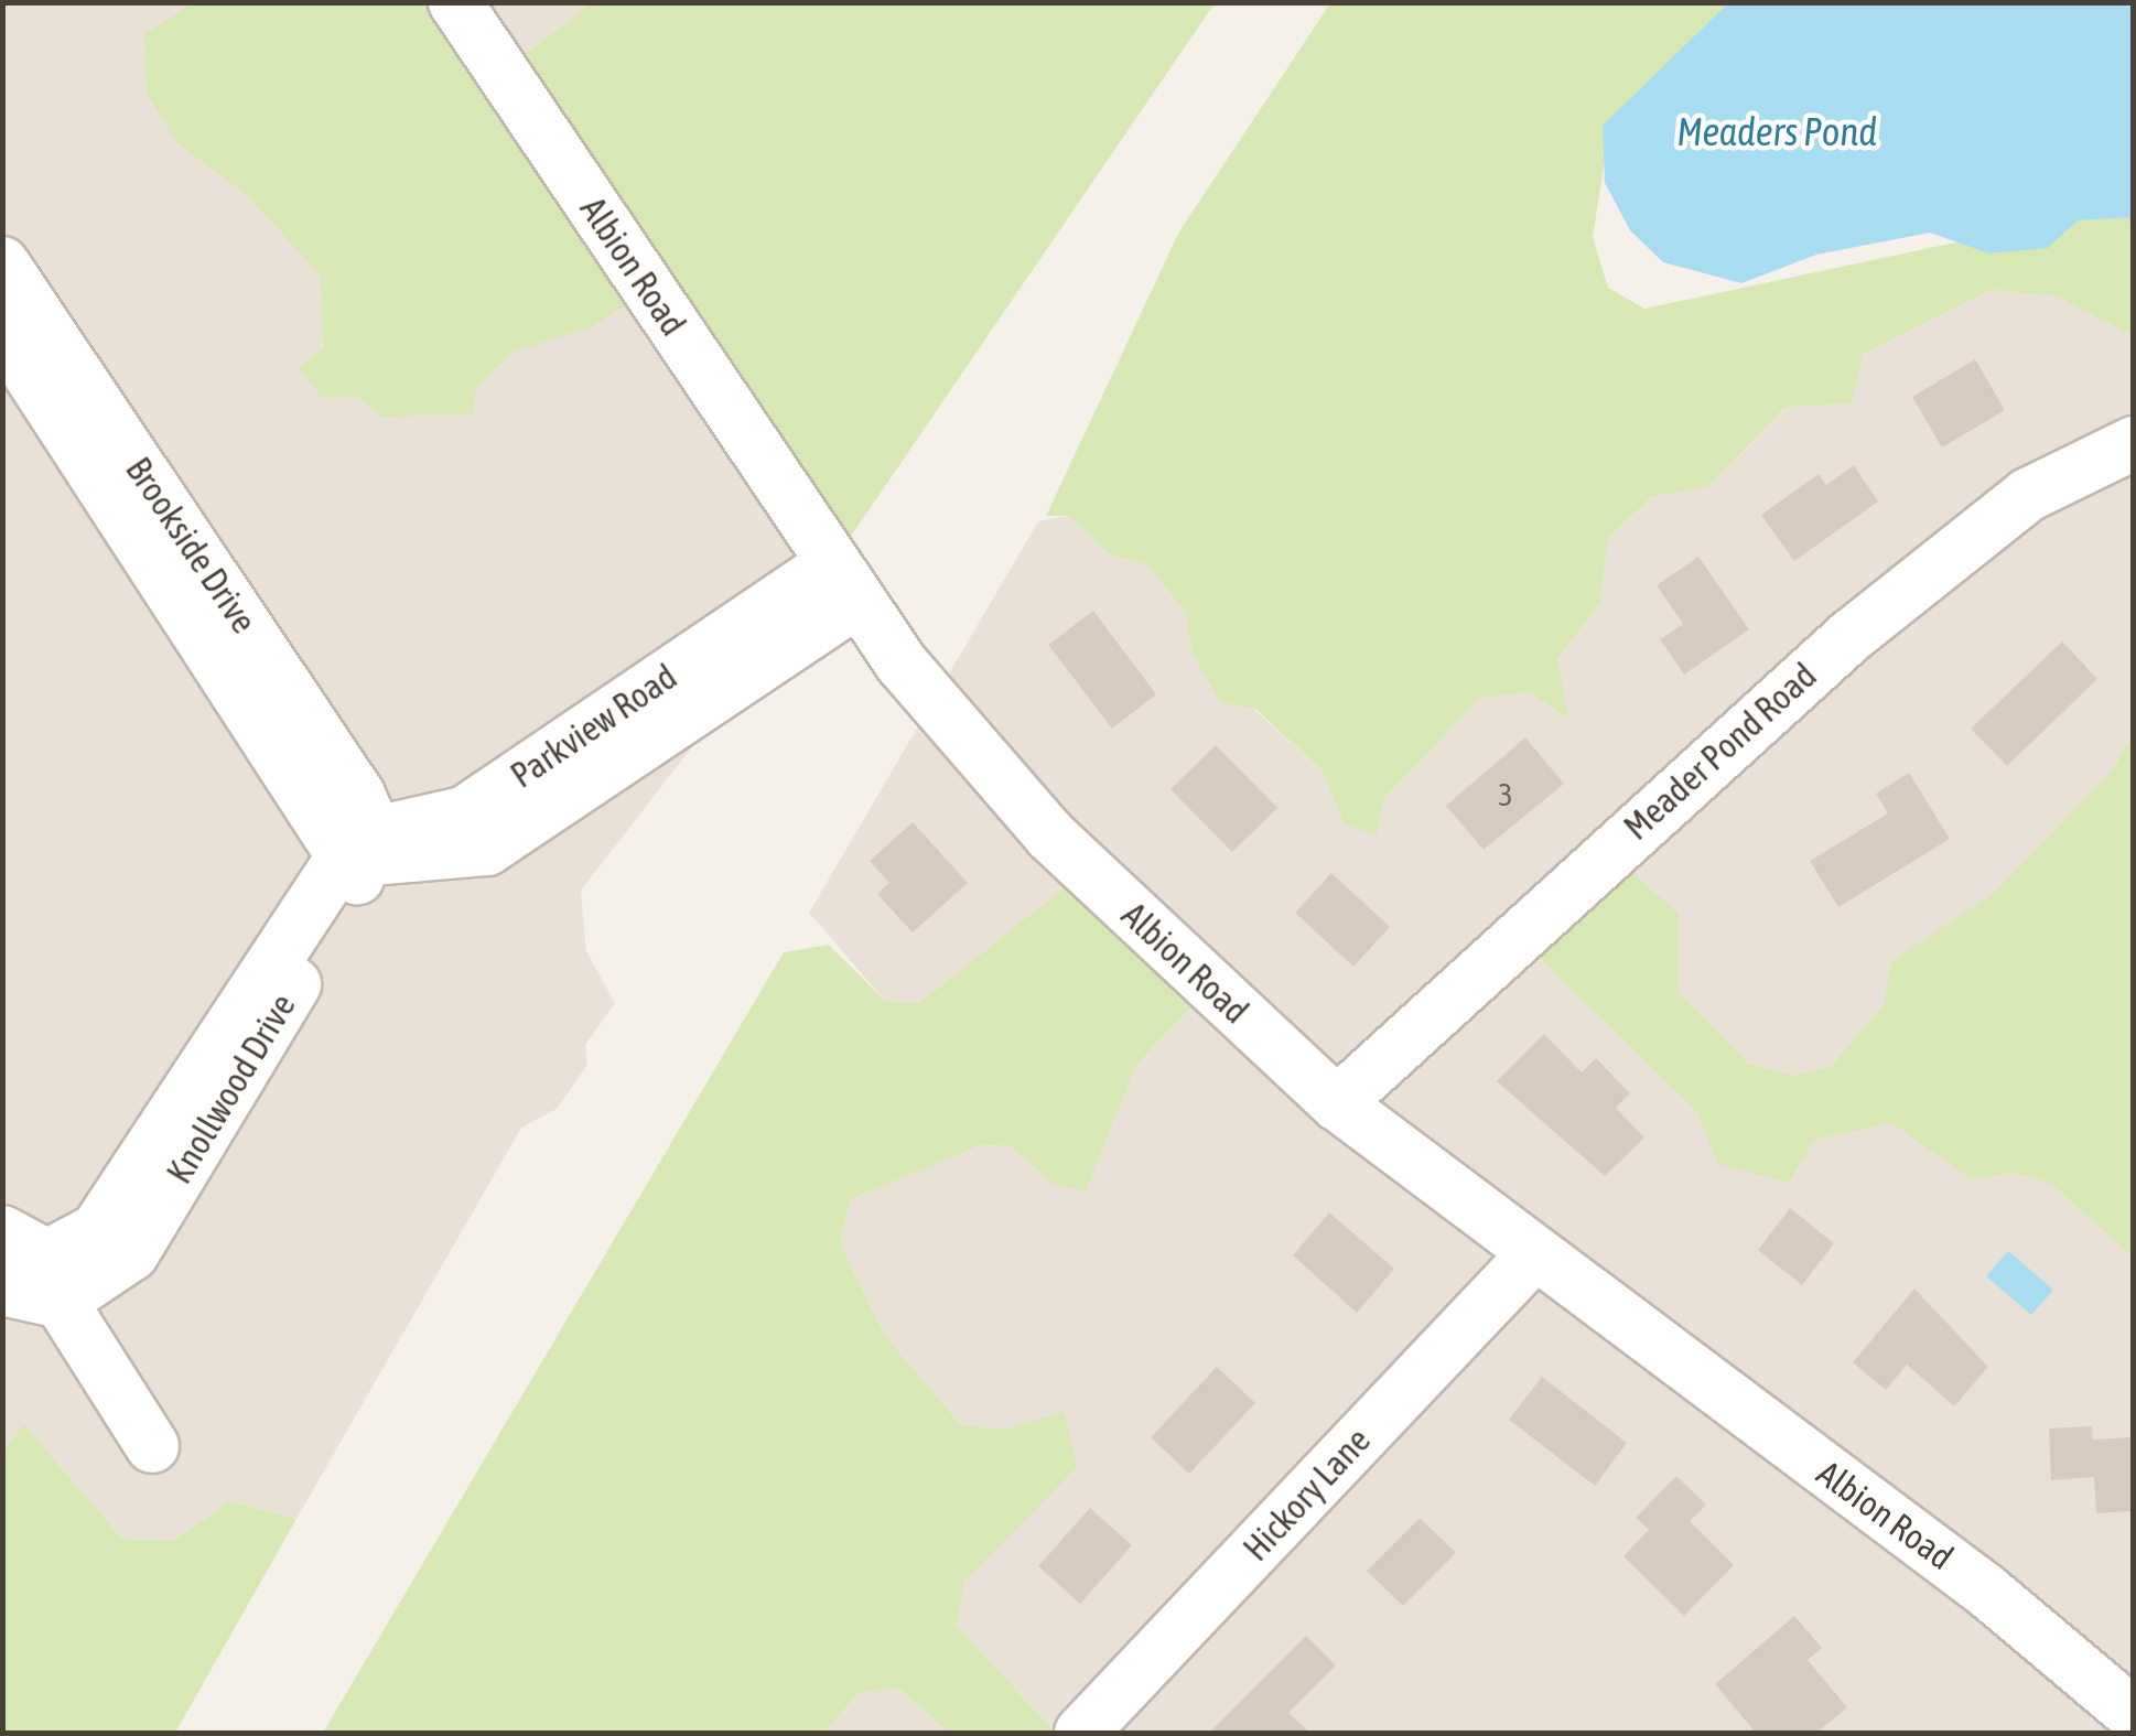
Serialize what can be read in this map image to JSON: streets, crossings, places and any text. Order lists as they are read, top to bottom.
{
  "streets": {
    "street": [
      "Albion Road",
      "Brookside Drive",
      "Parkview Road",
      "Meader Pond Road",
      "Knollwood Drive",
      "Hickory Lane"
    ]
  },
  "crossings": [
    ["Albion Road", "Parkview Road"],
    ["Albion Road", "Meader Pond Road"],
    ["Albion Road", "Hickory Lane"],
    ["Brookside Drive", "Parkview Road"],
    ["Brookside Drive", "Knollwood Drive"],
    ["Parkview Road", "Knollwood Drive"]
  ],
  "water": ["Meaders Pond"],
  "house_numbers": ["3"]
}
